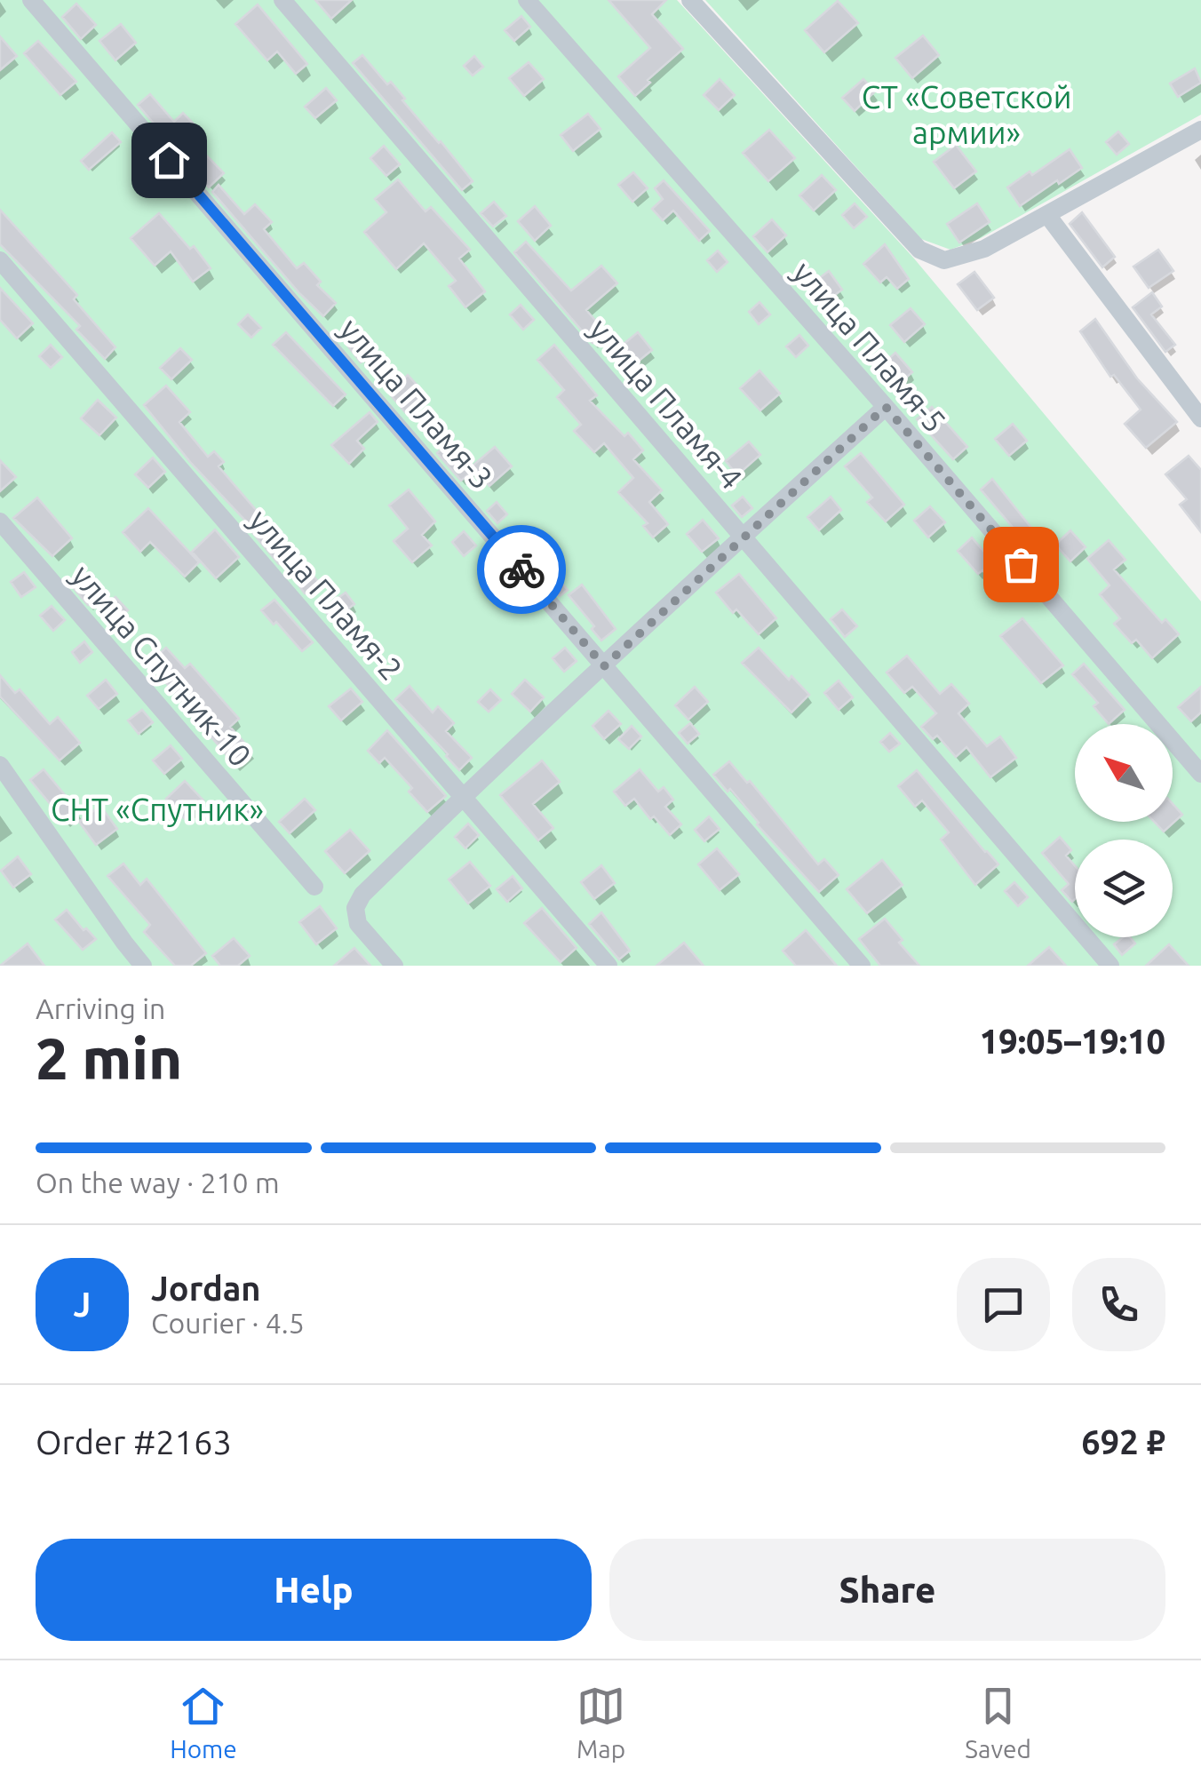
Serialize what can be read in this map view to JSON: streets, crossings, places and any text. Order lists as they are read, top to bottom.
{
  "streets": {
    "street": [
      "улица Пламя-5",
      "улица Пламя-3",
      "улица Пламя-4",
      "улица Пламя-2",
      "улица Спутник-10"
    ]
  },
  "parks": ["СТ «Советской армии»", "СНТ «Спутник»"],
  "north": "top left",
  "page": {
    "heading": ["2 min", "Arriving in", "19:05–19:10"],
    "panel": [
      "Jordan",
      "Courier · 4.5",
      "Order #2163",
      "692 ₽"
    ],
    "bar": "On the way · 210 m",
    "round": "J",
    "buttons": ["Help", "Share"],
    "tabs": ["Home", "Map", "Saved"]
  }
}
